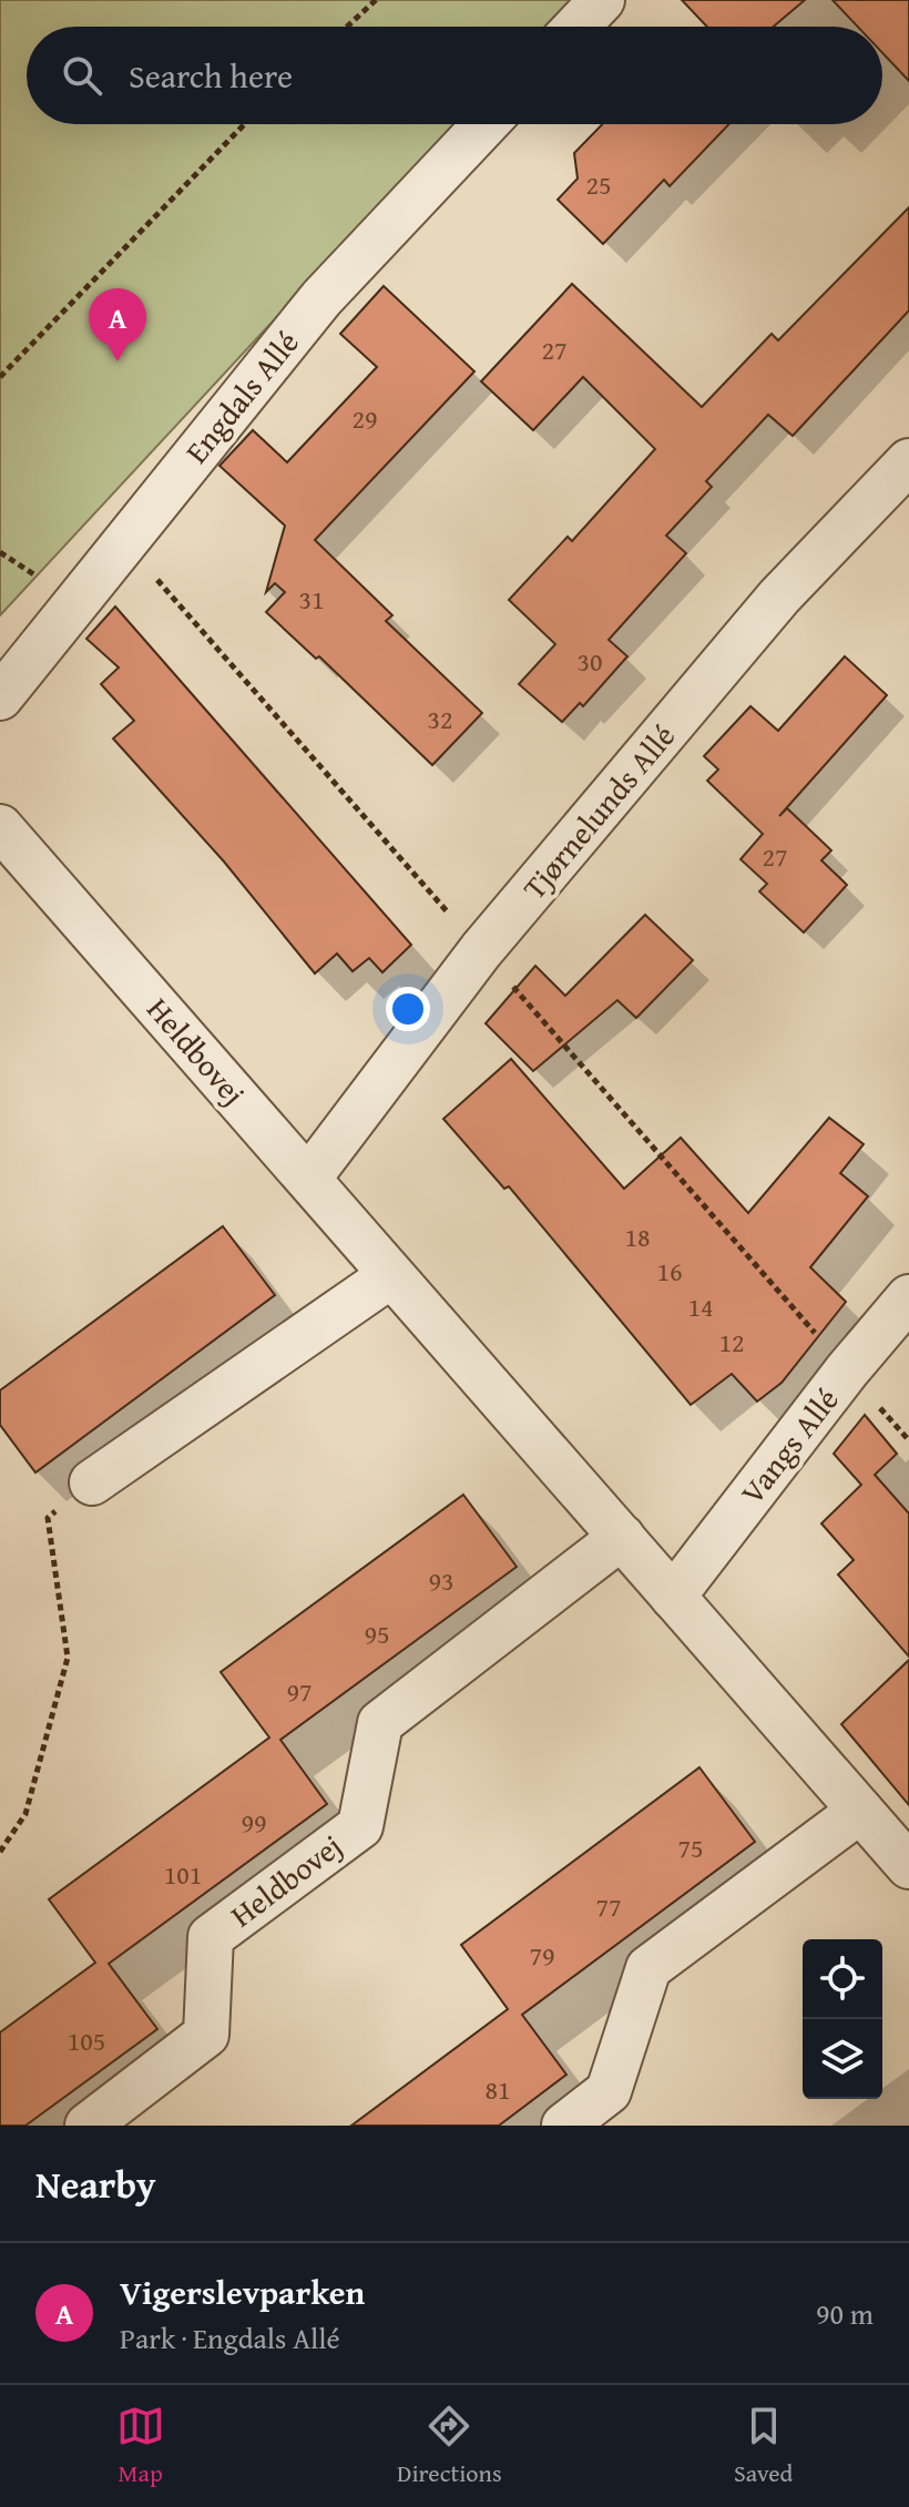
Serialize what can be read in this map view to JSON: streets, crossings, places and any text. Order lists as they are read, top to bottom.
{
  "streets": {
    "street": [
      "Engdals Allé",
      "Tjørnelunds Allé",
      "Heldbovej",
      "Vangs Allé"
    ]
  },
  "crossings": [
    ["Tjørnelunds Allé", "Heldbovej"],
    ["Heldbovej", "Vangs Allé"]
  ],
  "house_numbers": [
    "25",
    "27",
    "29",
    "31",
    "30",
    "32",
    "27",
    "18",
    "16",
    "14",
    "12",
    "93",
    "95",
    "97",
    "99",
    "75",
    "101",
    "77",
    "79",
    "105",
    "81"
  ],
  "page": {
    "search": "Search here",
    "pins": "A",
    "heading": "Nearby",
    "list": [
      {
        "mark": "A",
        "name": "Vigerslevparken",
        "note": "Park · Engdals Allé",
        "value": "90 m"
      }
    ],
    "nav": ["Map", "Directions", "Saved"]
  }
}
